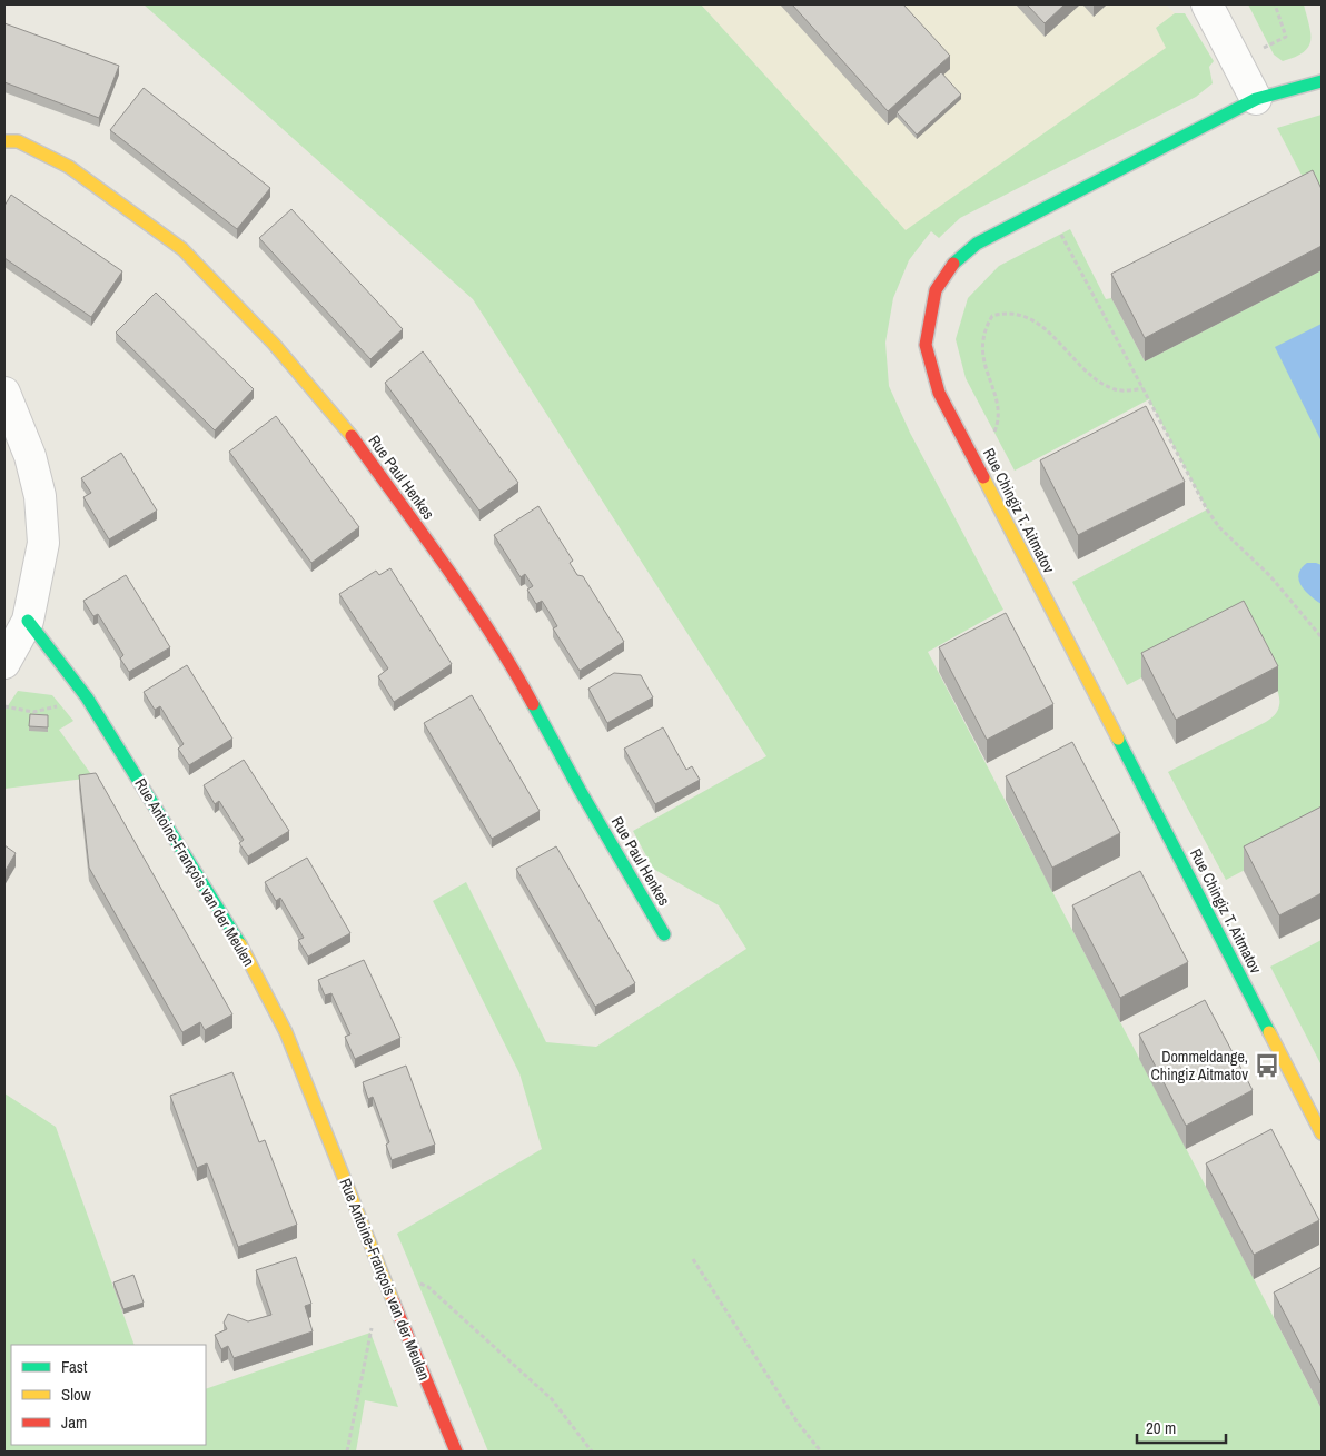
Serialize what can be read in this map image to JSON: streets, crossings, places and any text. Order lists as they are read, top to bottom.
{
  "streets": {
    "street": ["Rue Paul Henkes", "Rue Chingiz T. Aitmatov", "Rue Antoine-François van der Meulen"]
  },
  "places": {
    "bus stop": ["Dommeldange, Chingiz Aitmatov"]
  },
  "legend": ["Fast", "Slow", "Jam"],
  "scale_bar": "20 m"
}
